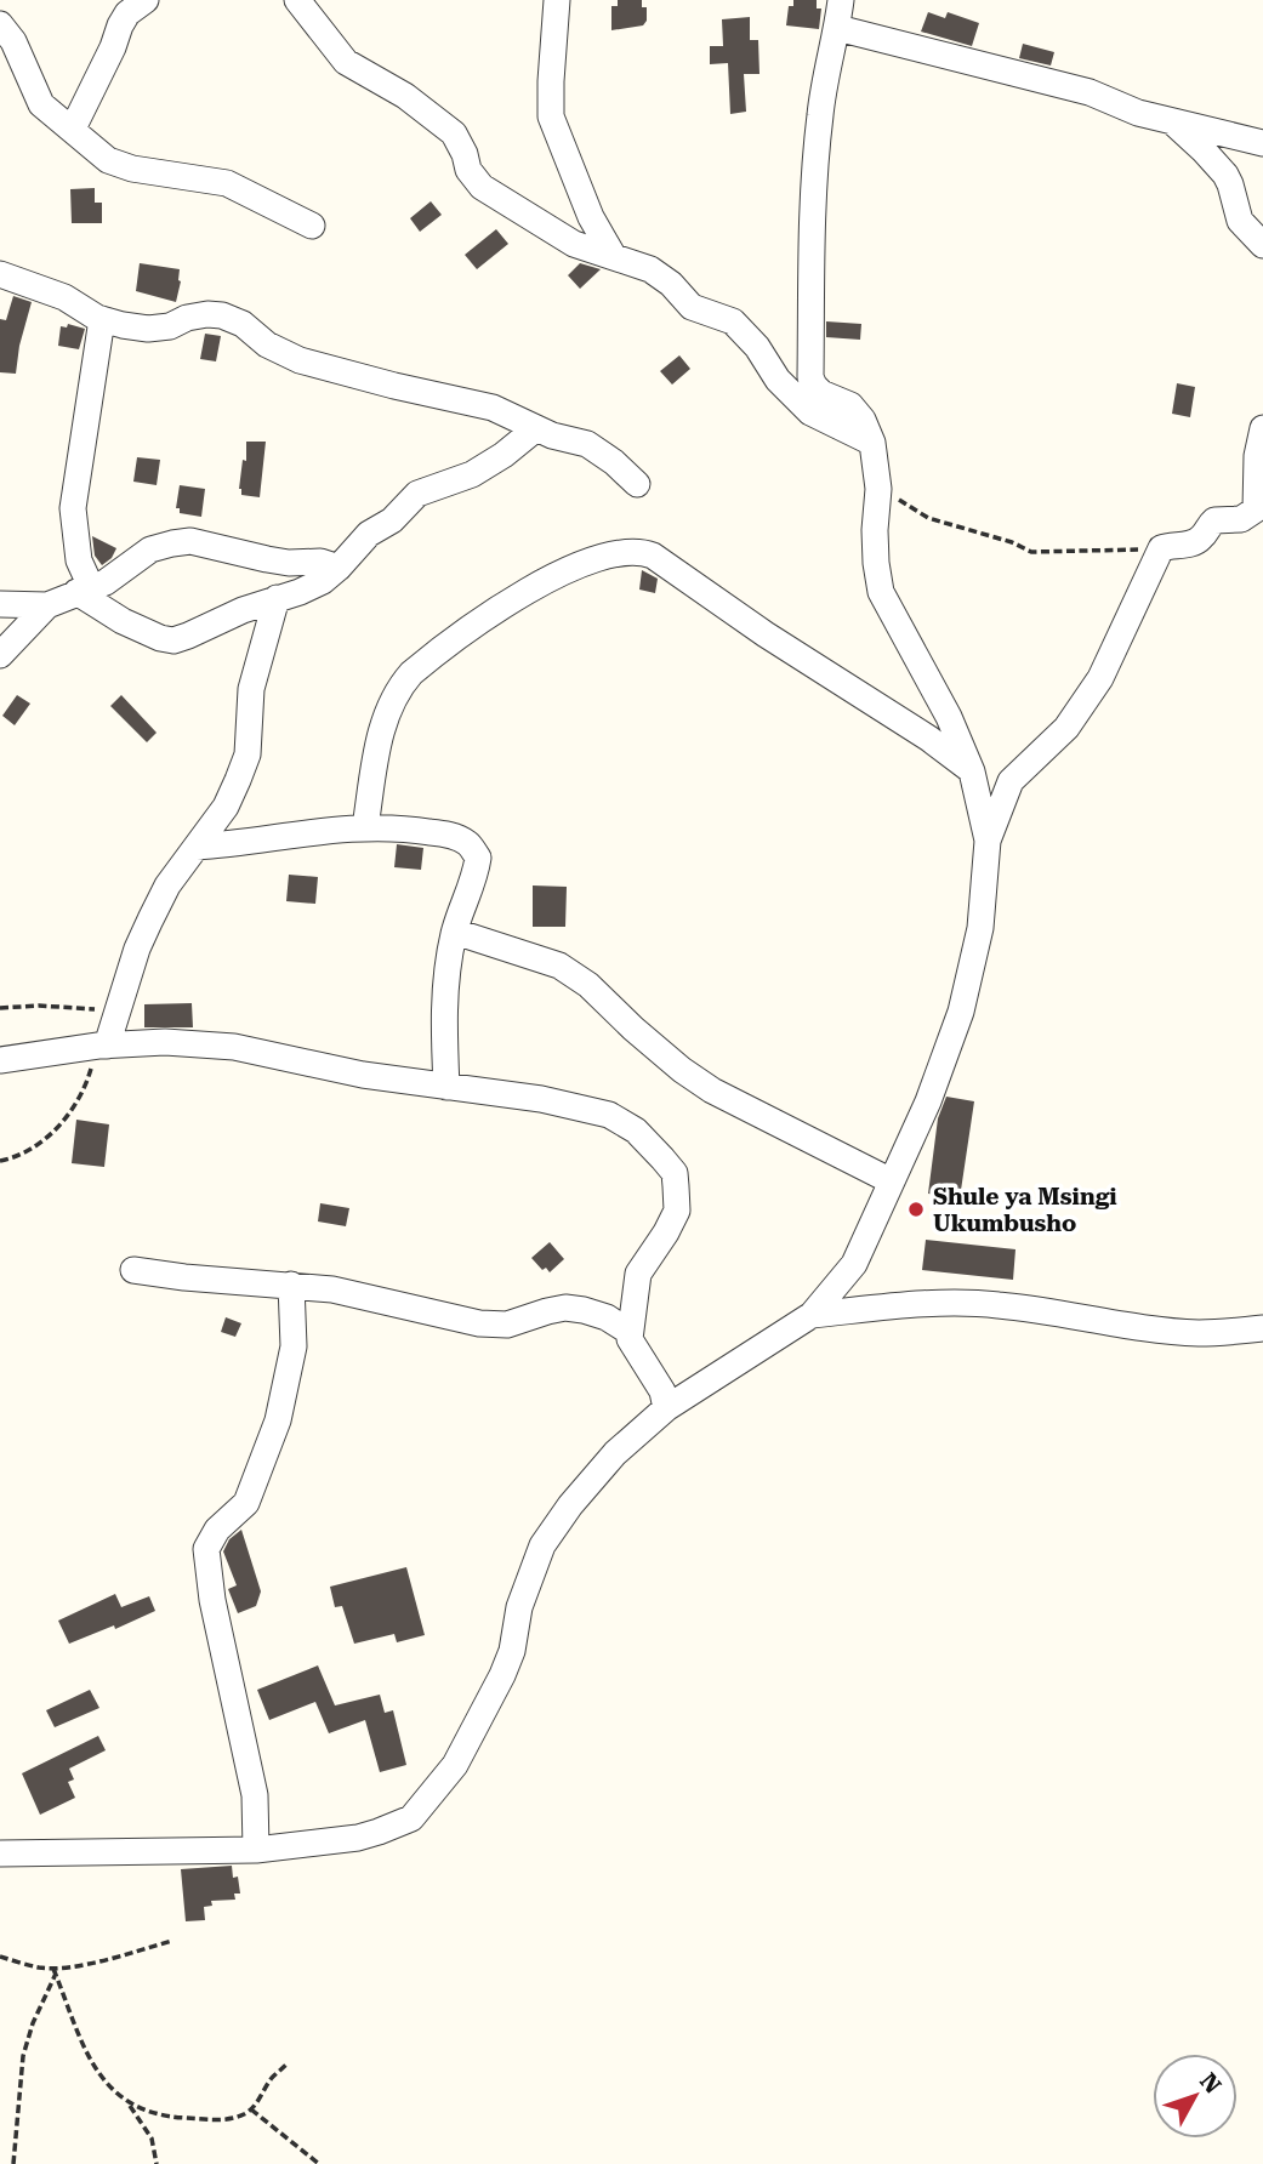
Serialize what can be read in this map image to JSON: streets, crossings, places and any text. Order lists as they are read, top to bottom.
{
  "places": ["Shule ya Msingi Ukumbusho"],
  "north": "top right"
}
